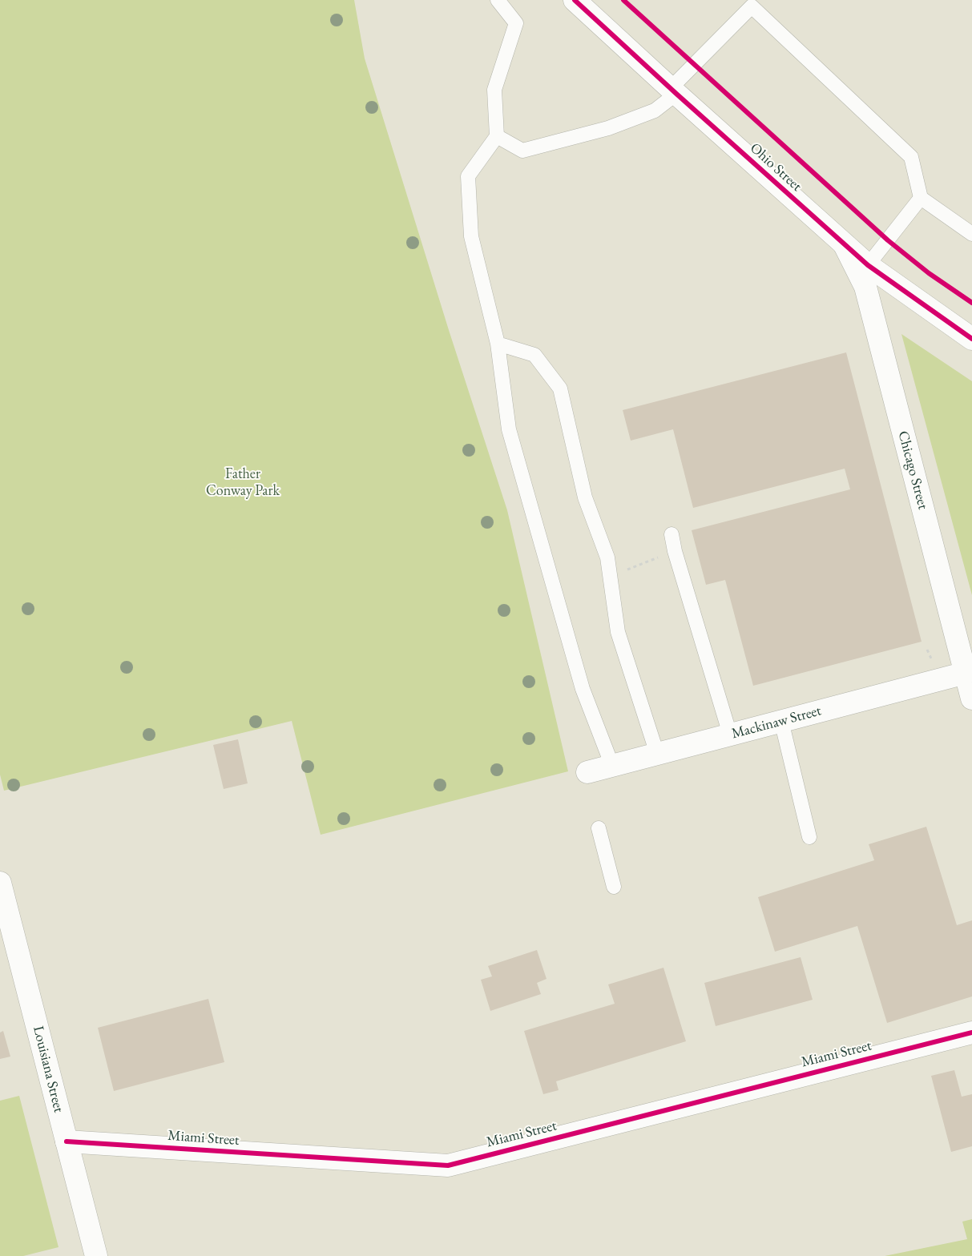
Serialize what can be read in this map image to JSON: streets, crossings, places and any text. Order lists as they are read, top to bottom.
{
  "streets": {
    "street": [
      "Ohio Street",
      "Chicago Street",
      "Mackinaw Street",
      "Miami Street",
      "Louisiana Street"
    ]
  },
  "crossings": [
    ["Ohio Street", "Chicago Street"],
    ["Chicago Street", "Mackinaw Street"],
    ["Miami Street", "Louisiana Street"]
  ],
  "parks": ["Father Conway Park"]
}
